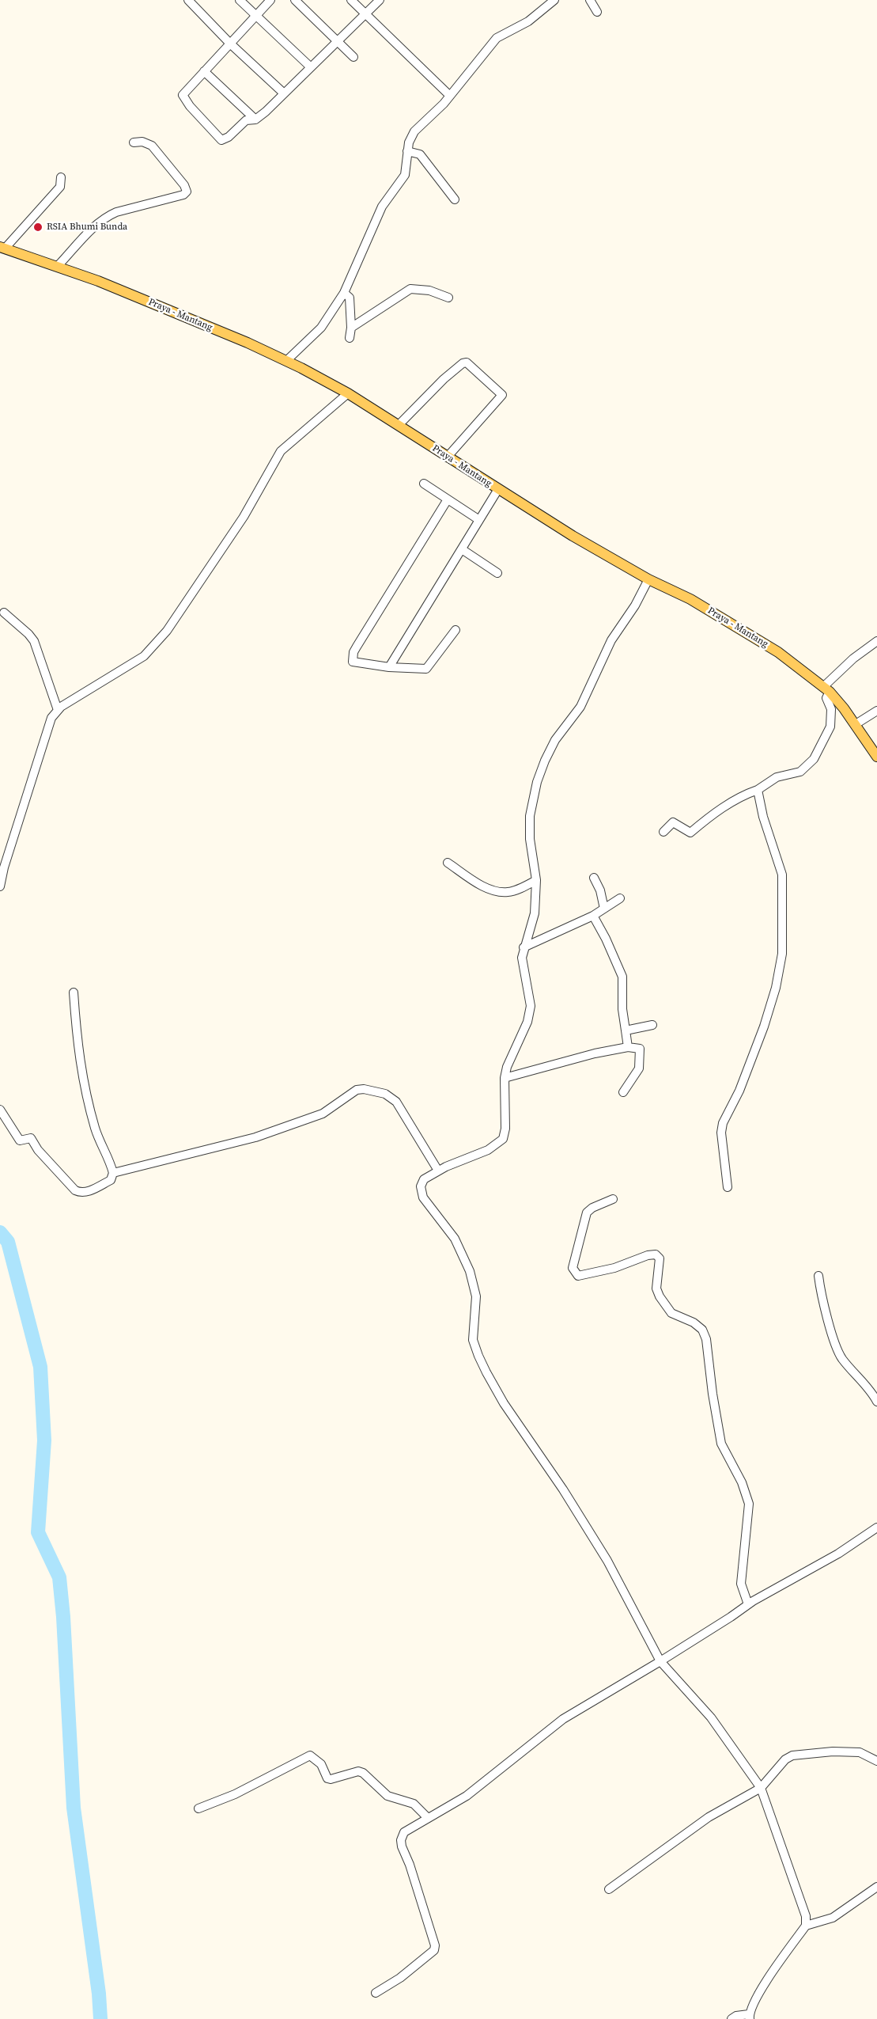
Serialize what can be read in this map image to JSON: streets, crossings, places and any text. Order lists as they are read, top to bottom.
{
  "streets": {
    "main road": ["Praya - Mantang"]
  },
  "places": ["RSIA Bhumi Bunda"]
}
